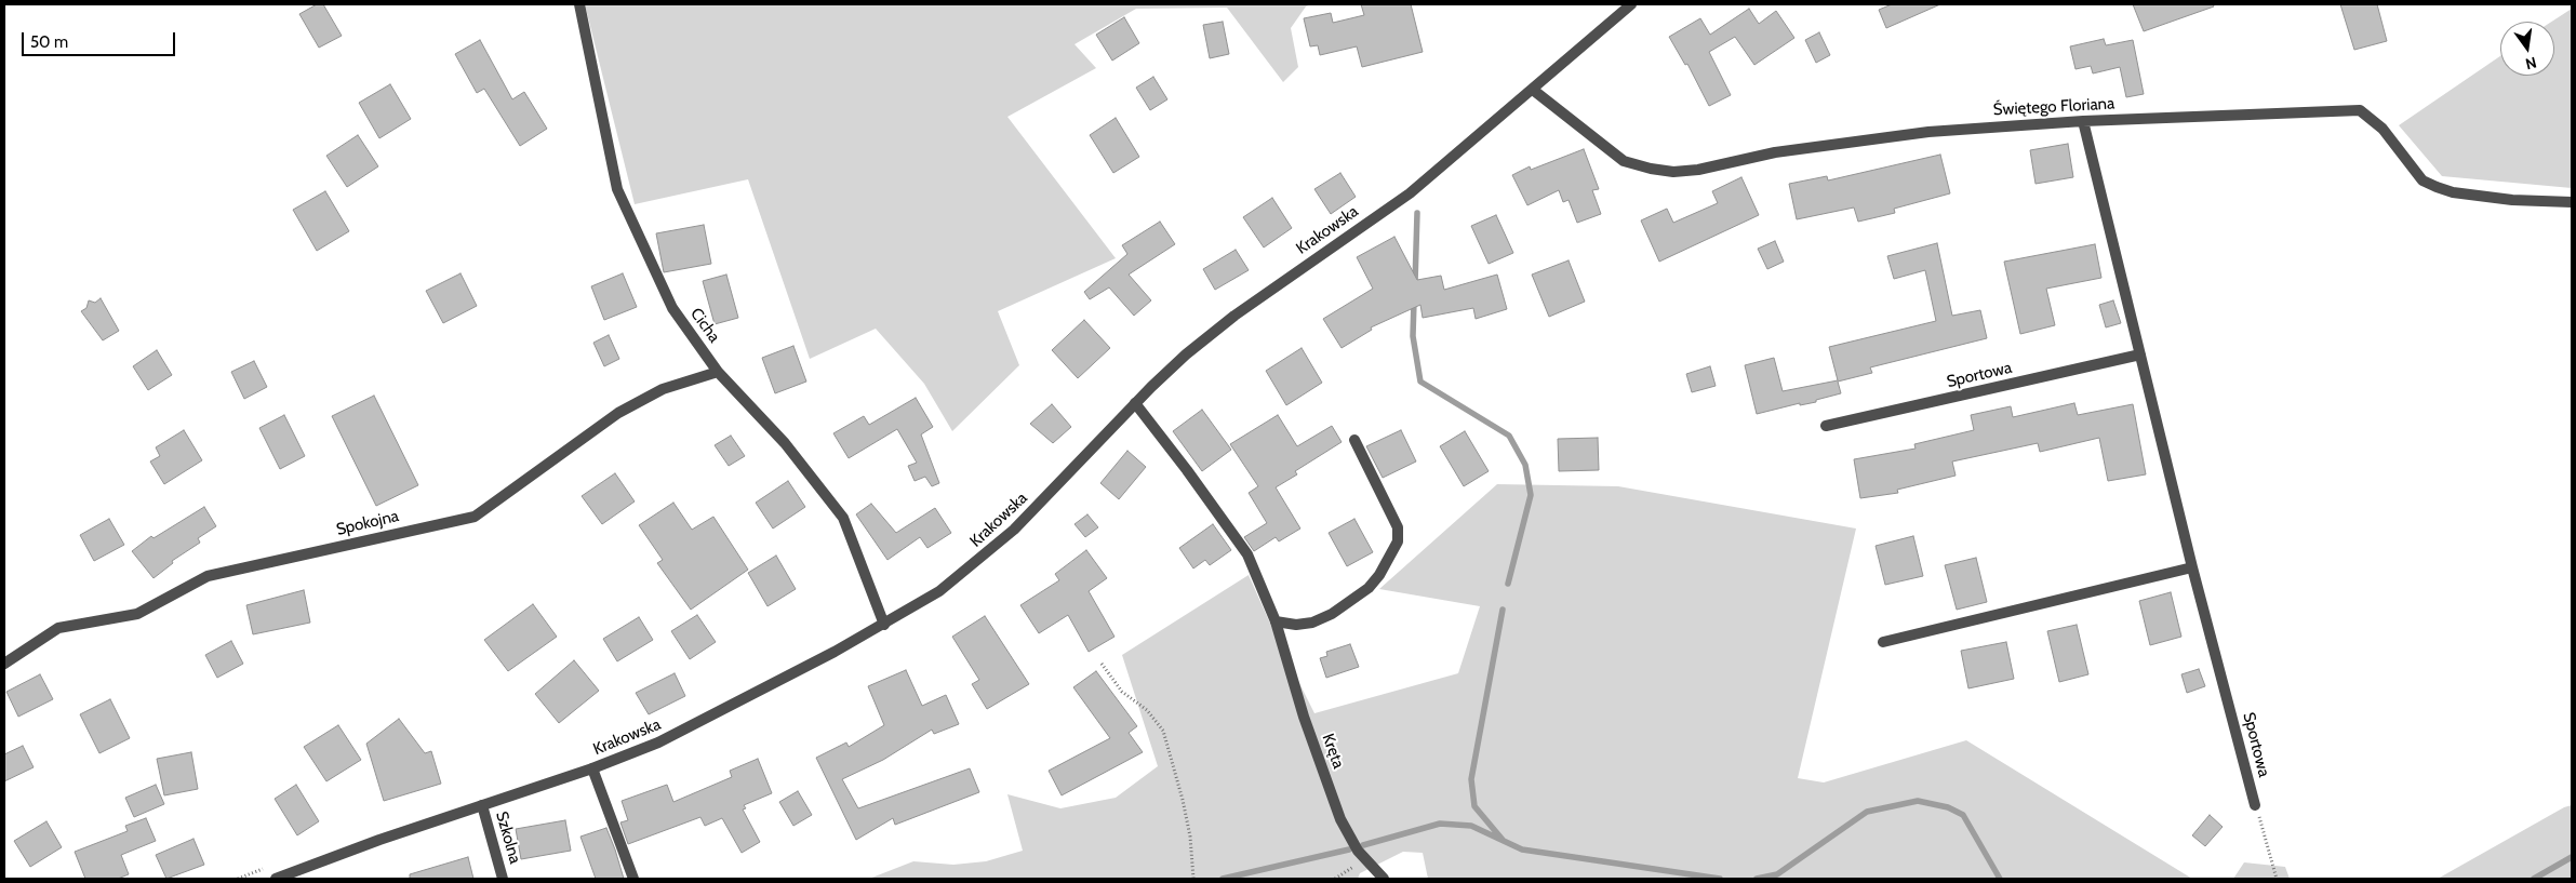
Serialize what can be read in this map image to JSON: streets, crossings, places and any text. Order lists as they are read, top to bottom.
{
  "streets": {
    "street": [
      "Świętego Floriana",
      "Krakowska",
      "Cicha",
      "Sportowa",
      "Spokojna",
      "Kręta",
      "Szkolna"
    ]
  },
  "crossings": [
    ["Świętego Floriana", "Krakowska"],
    ["Świętego Floriana", "Sportowa"],
    ["Krakowska", "Cicha"],
    ["Krakowska", "Kręta"],
    ["Krakowska", "Szkolna"],
    ["Cicha", "Spokojna"]
  ],
  "scale_bar": "50 m",
  "north": "bottom"
}
